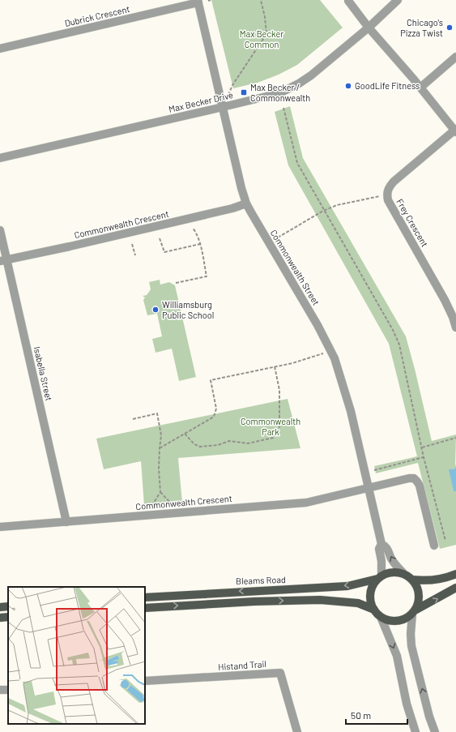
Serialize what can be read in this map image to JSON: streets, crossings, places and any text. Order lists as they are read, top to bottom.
{
  "streets": {
    "main road": ["Bleams Road"],
    "street": [
      "Dubrick Crescent",
      "Max Becker Drive",
      "Frey Crescent",
      "Commonwealth Crescent",
      "Commonwealth Street",
      "Isabella Street",
      "Histand Trail"
    ]
  },
  "crossings": [
    ["Dubrick Crescent", "Commonwealth Street"],
    ["Max Becker Drive", "Commonwealth Street"],
    ["Commonwealth Crescent", "Commonwealth Street"],
    ["Commonwealth Crescent", "Isabella Street"],
    ["Commonwealth Street", "Bleams Road"]
  ],
  "parks": ["Max Becker Common", "Commonwealth Park"],
  "places": {
    "other": ["Chicago's Pizza Twist", "GoodLife Fitness", "Williamsburg Public School"],
    "transit": ["Max Becker / Commonwealth"]
  },
  "scale_bar": "50 m"
}
